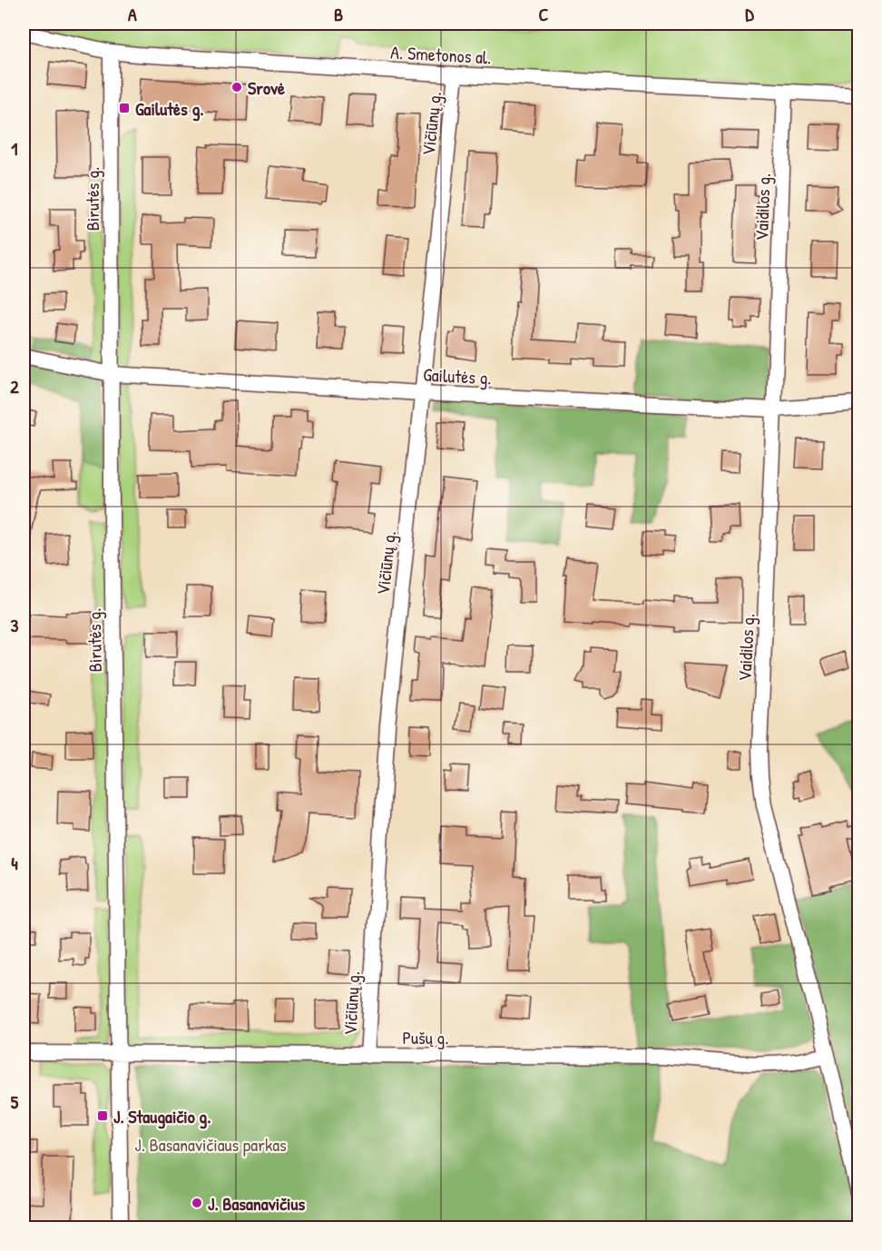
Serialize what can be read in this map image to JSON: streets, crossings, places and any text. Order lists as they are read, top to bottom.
{
  "streets": {
    "street": [
      "A. Smetonos al.",
      "Vičiūnų g.",
      "Birutės g.",
      "Vaidilos g.",
      "Gailutės g.",
      "Pušų g."
    ]
  },
  "crossings": [
    ["A. Smetonos al.", "Vičiūnų g."],
    ["A. Smetonos al.", "Birutės g."],
    ["A. Smetonos al.", "Vaidilos g."],
    ["Vičiūnų g.", "Gailutės g."],
    ["Vičiūnų g.", "Pušų g."],
    ["Birutės g.", "Gailutės g."],
    ["Birutės g.", "Pušų g."],
    ["Vaidilos g.", "Gailutės g."],
    ["Vaidilos g.", "Pušų g."]
  ],
  "parks": ["J. Basanavičiaus parkas"],
  "places": {
    "other": ["Srovė", "J. Basanavičius"],
    "transit": ["Gailutės g.", "J. Staugaičio g."]
  },
  "grid": {
    "columns": [
      "A",
      "B",
      "C",
      "D"
    ],
    "rows": [
      "1",
      "2",
      "3",
      "4",
      "5"
    ]
  }
}
